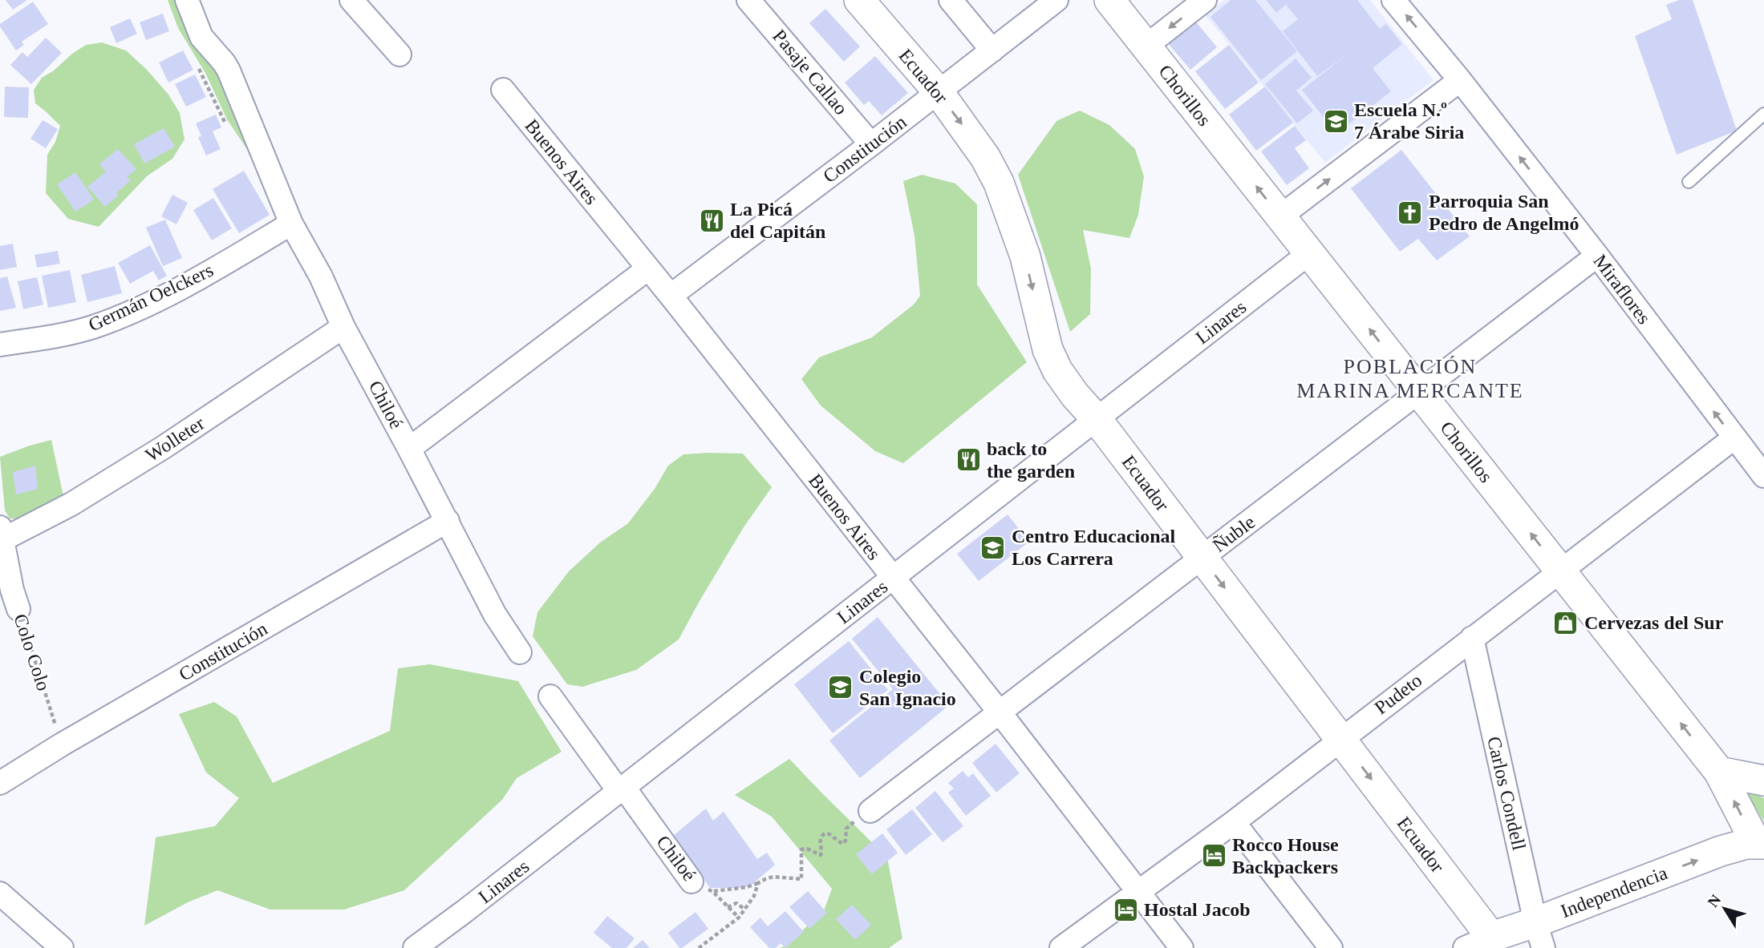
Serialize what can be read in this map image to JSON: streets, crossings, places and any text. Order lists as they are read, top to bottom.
{
  "streets": {
    "street": [
      "Pasaje Callao",
      "Ecuador",
      "Chorillos",
      "Constitución",
      "Buenos Aires",
      "Miraflores",
      "Germán Oelckers",
      "Linares",
      "Chiloé",
      "Wolleter",
      "Ñuble",
      "Colo Colo",
      "Pudeto",
      "Carlos Condell",
      "Independencia"
    ]
  },
  "crossings": [
    ["Pasaje Callao", "Constitución"],
    ["Ecuador", "Constitución"],
    ["Ecuador", "Linares"],
    ["Ecuador", "Ñuble"],
    ["Ecuador", "Pudeto"],
    ["Ecuador", "Independencia"],
    ["Chorillos", "Linares"],
    ["Chorillos", "Ñuble"],
    ["Chorillos", "Pudeto"],
    ["Chorillos", "Independencia"],
    ["Constitución", "Buenos Aires"],
    ["Constitución", "Chiloé"],
    ["Constitución", "Colo Colo"],
    ["Buenos Aires", "Linares"],
    ["Buenos Aires", "Ñuble"],
    ["Buenos Aires", "Pudeto"],
    ["Miraflores", "Ñuble"],
    ["Miraflores", "Pudeto"],
    ["Germán Oelckers", "Chiloé"],
    ["Linares", "Chiloé"],
    ["Chiloé", "Wolleter"],
    ["Wolleter", "Colo Colo"],
    ["Pudeto", "Carlos Condell"],
    ["Carlos Condell", "Independencia"]
  ],
  "one_way": [
    "Ecuador",
    "Chorillos",
    "Miraflores",
    "Independencia"
  ],
  "districts": ["POBLACIÓN MARINA MERCANTE"],
  "places": {
    "school or university": ["Escuela N.º 7 Árabe Siria", "Centro Educacional Los Carrera", "Colegio San Ignacio"],
    "church": ["Parroquia San Pedro de Angelmó"],
    "restaurant": ["La Picá del Capitán", "back to the garden"],
    "shop": ["Cervezas del Sur"],
    "hotel": ["Rocco House Backpackers", "Hostal Jacob"]
  },
  "north": "top left"
}
